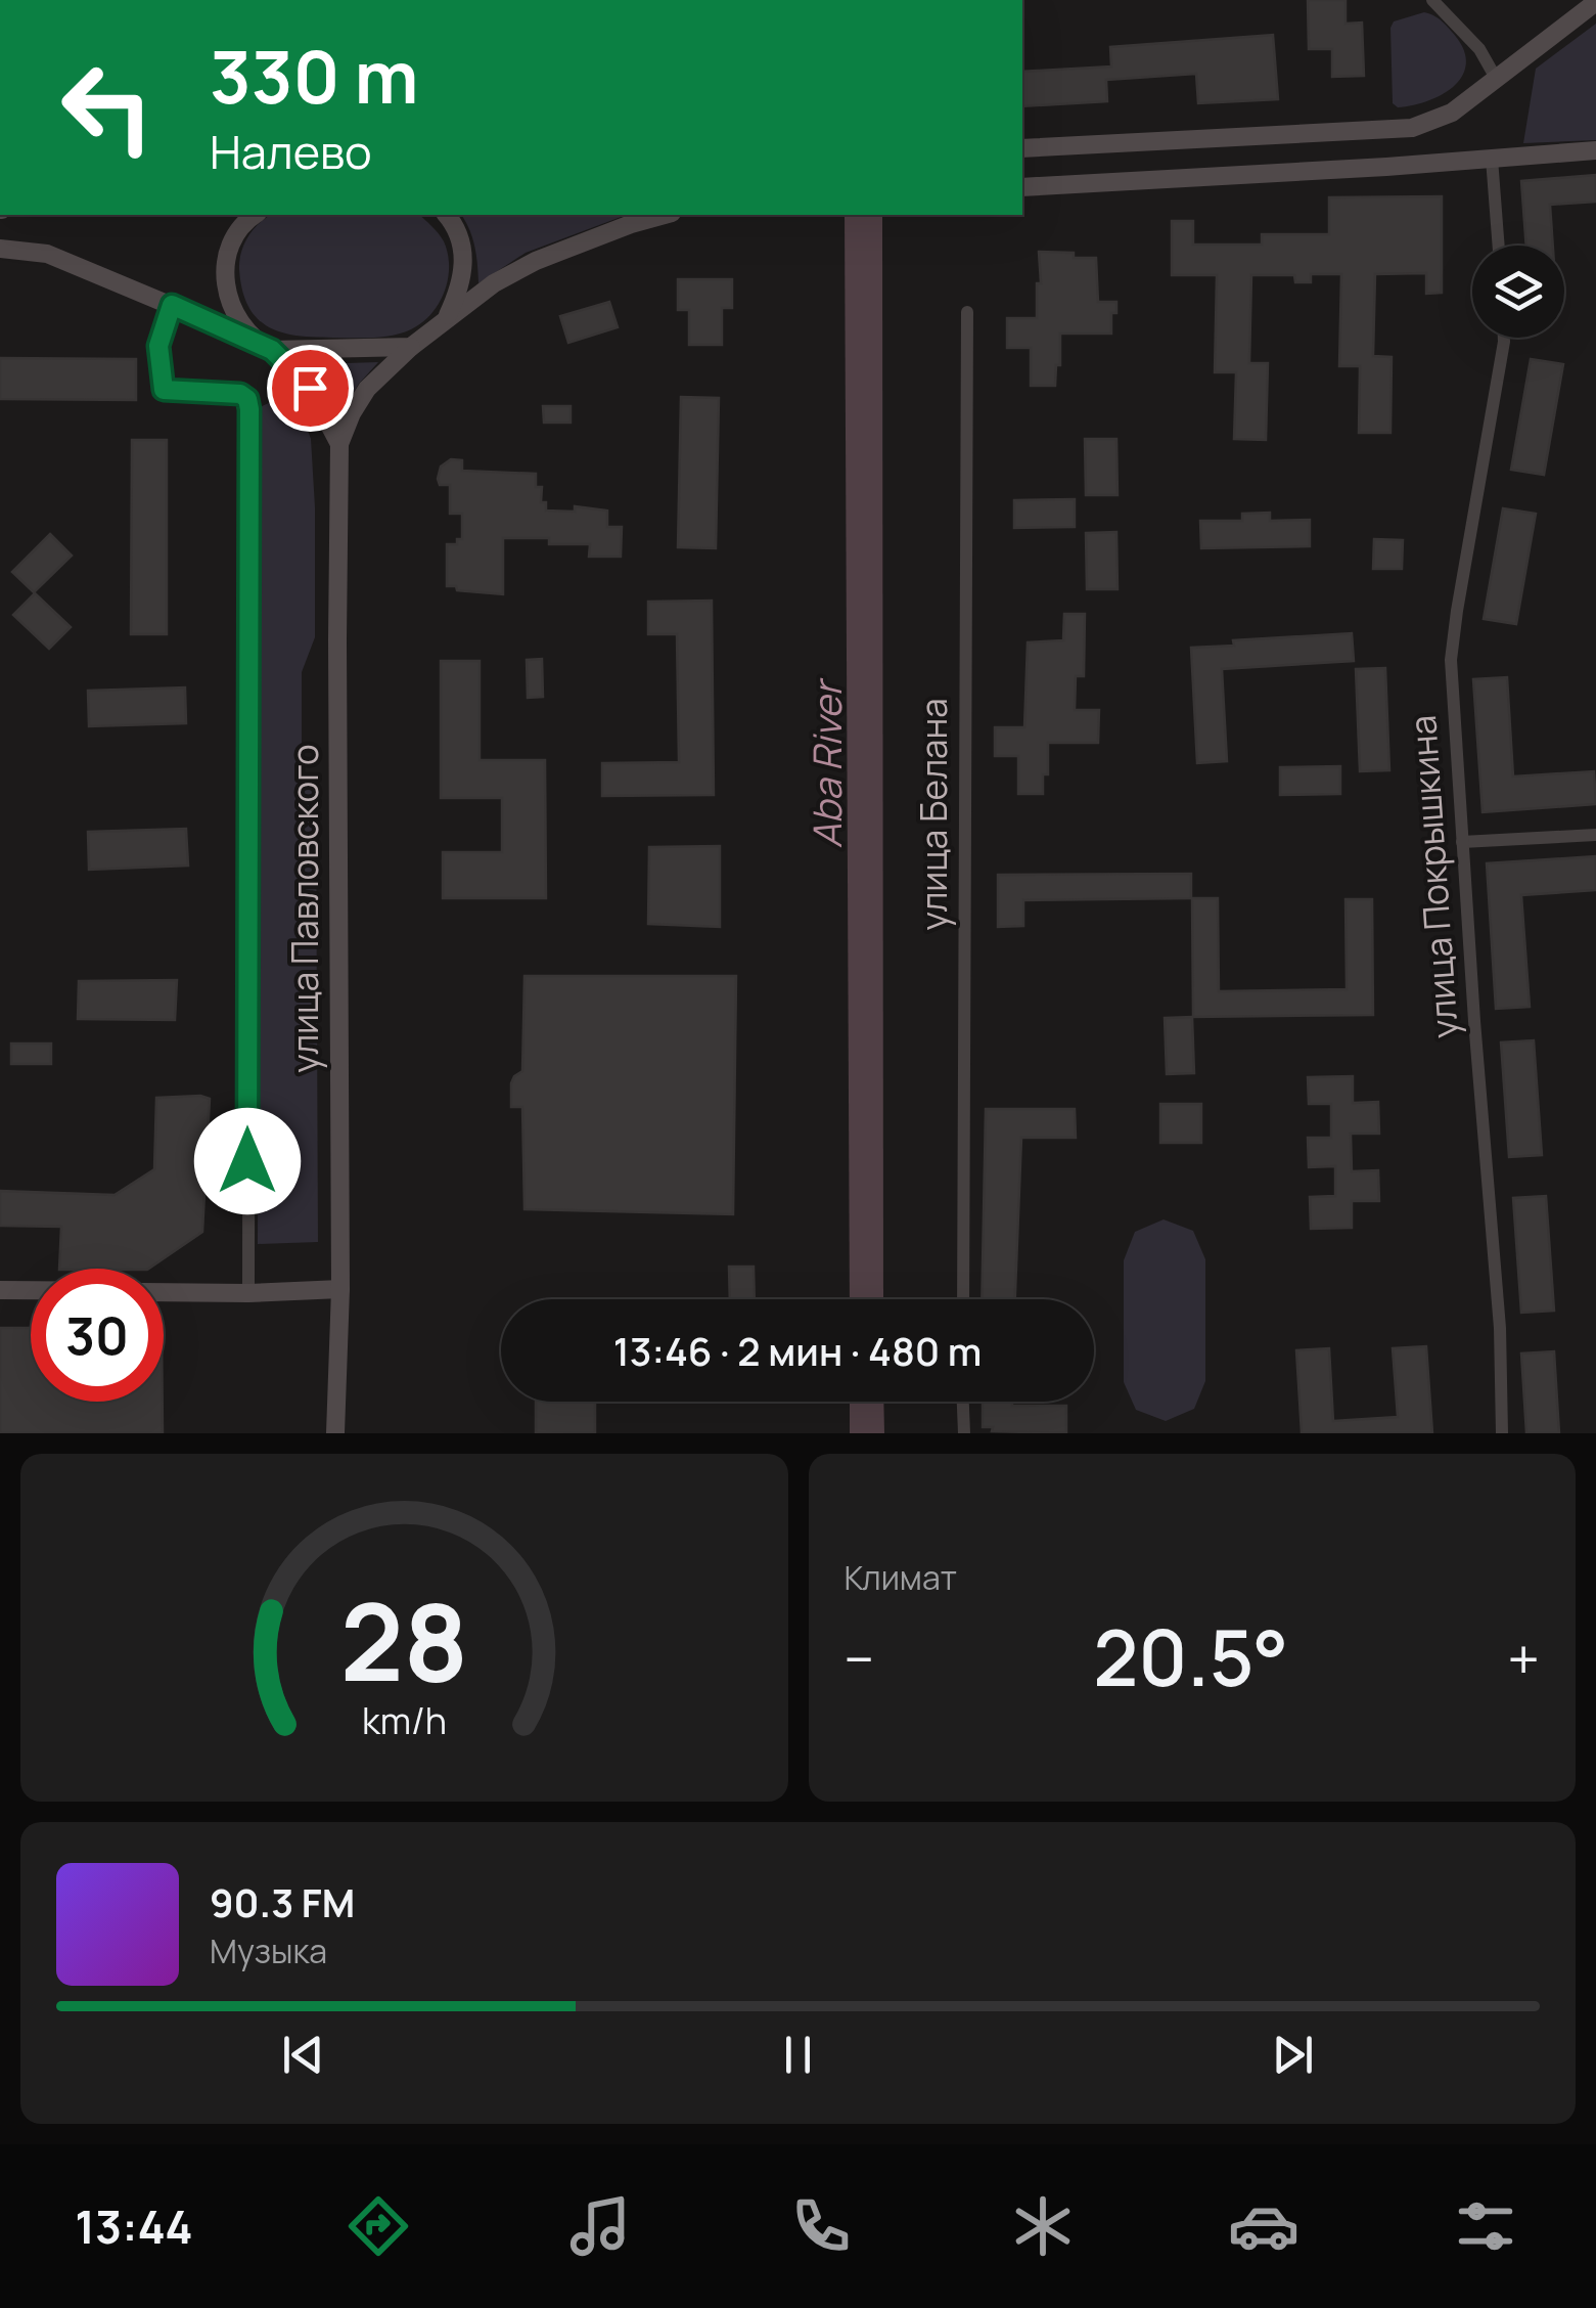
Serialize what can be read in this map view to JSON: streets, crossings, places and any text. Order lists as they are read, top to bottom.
{
  "streets": {
    "main road": ["улица Павловского"],
    "street": ["улица Белана", "улица Покрышкина"]
  },
  "water": ["Aba River"],
  "page": {
    "turn": ["330 m", "Налево"],
    "limit": "30",
    "trip": "13:46 · 2 мин · 480 m",
    "tile": "Климат",
    "heat": ["−", "20.5°", "+"],
    "song": ["90.3 FM", "Музыка"],
    "tabs": "13:44",
    "gauge": ["28", "km/h"]
  }
}
